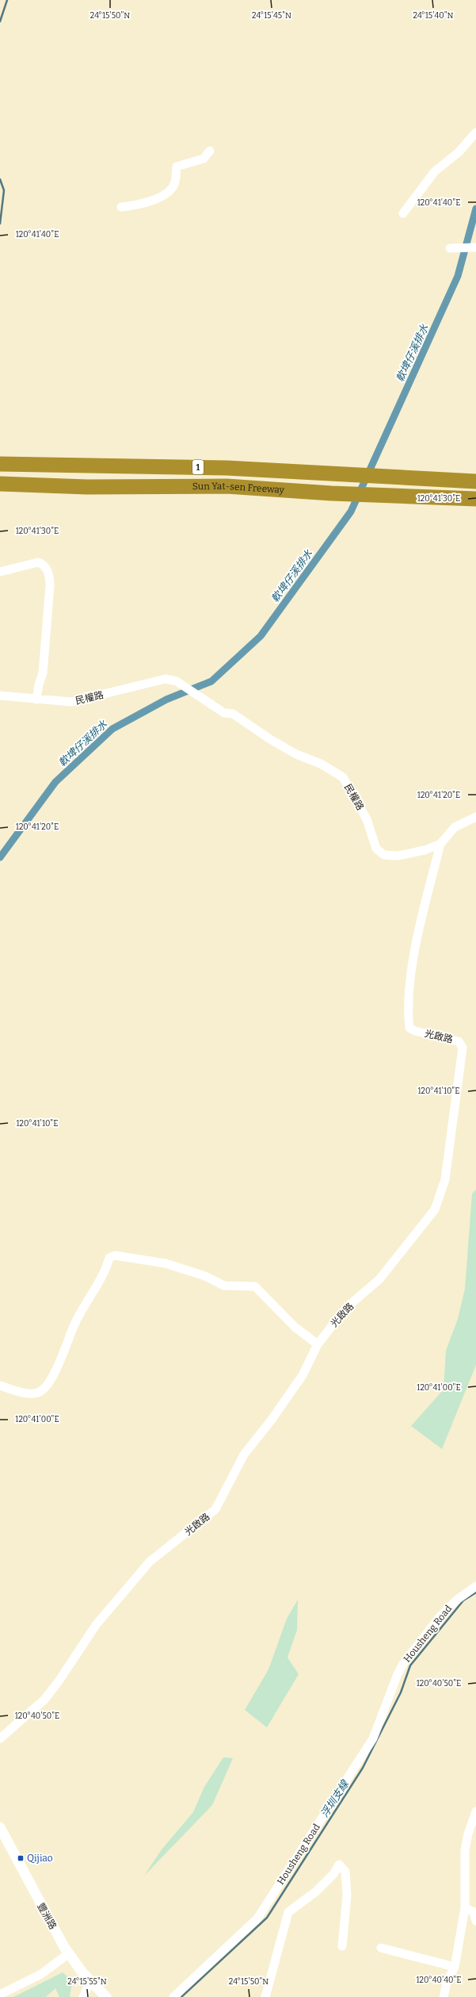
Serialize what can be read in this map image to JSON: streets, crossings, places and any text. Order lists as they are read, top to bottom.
{
  "streets": {
    "highway": ["1", "Sun Yat-sen Freeway"],
    "street": [
      "民權路",
      "光啟路",
      "Housheng Road",
      "豐洲路"
    ]
  },
  "crossings": [
    ["民權路", "光啟路"]
  ],
  "water": ["軟埤仔溪排水", "浮圳支線"],
  "places": {
    "transit": ["Qijiao"]
  },
  "coordinates": [
    "24°15'50\"N",
    "24°15'45\"N",
    "24°15'40\"N",
    "120°41'40\"E",
    "120°41'30\"E",
    "120°41'20\"E",
    "120°41'10\"E",
    "120°41'00\"E",
    "120°40'50\"E",
    "120°40'40\"E",
    "24°15'55\"N"
  ]
}
